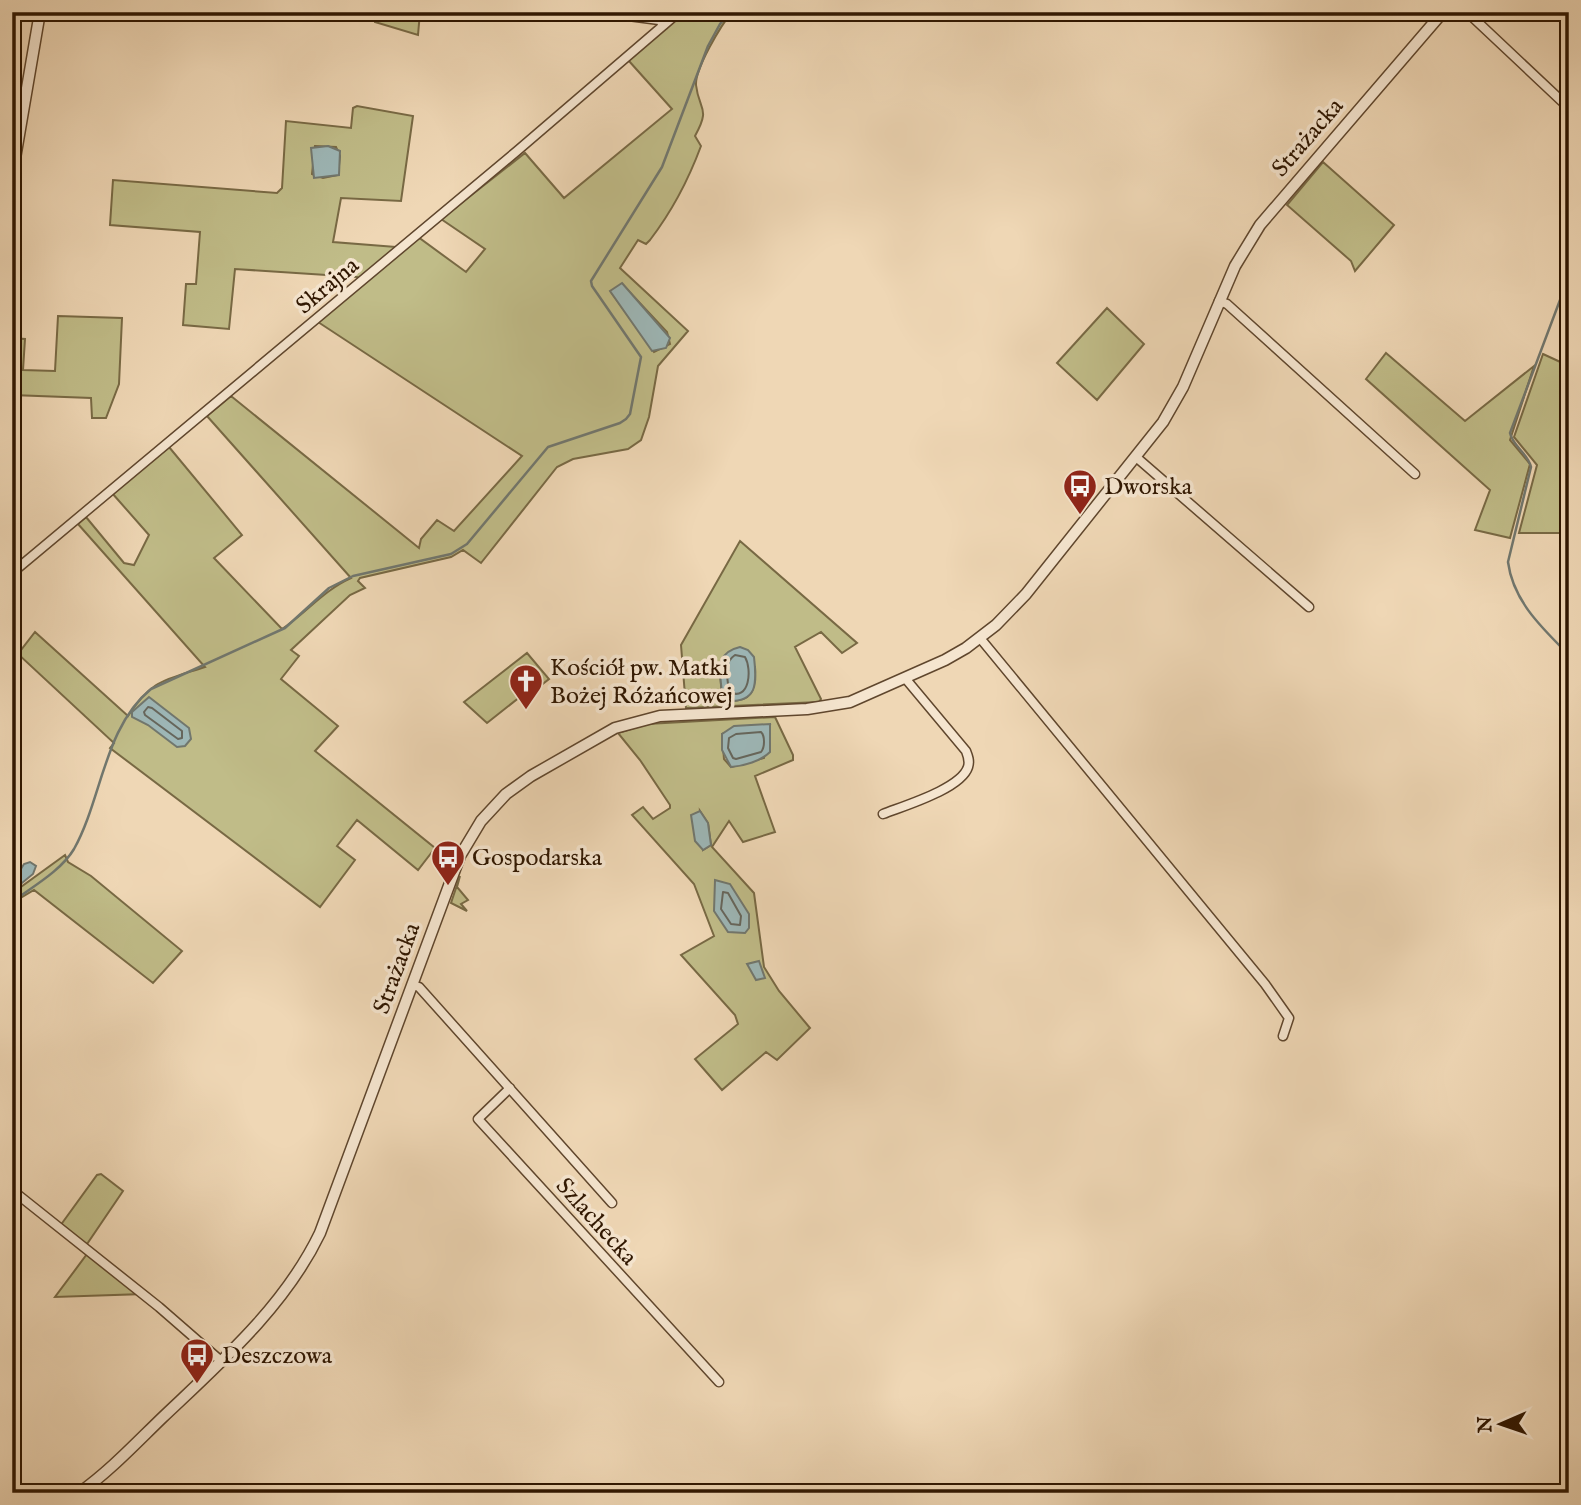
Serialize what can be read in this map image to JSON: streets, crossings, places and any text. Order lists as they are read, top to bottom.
{
  "streets": {
    "street": ["Strażacka", "Skrajna", "Szlachecka"]
  },
  "places": {
    "bus stop": ["Dworska", "Gospodarska", "Deszczowa"],
    "church": ["Kościół pw. Matki Bożej Różańcowej"]
  },
  "north": "left"
}
